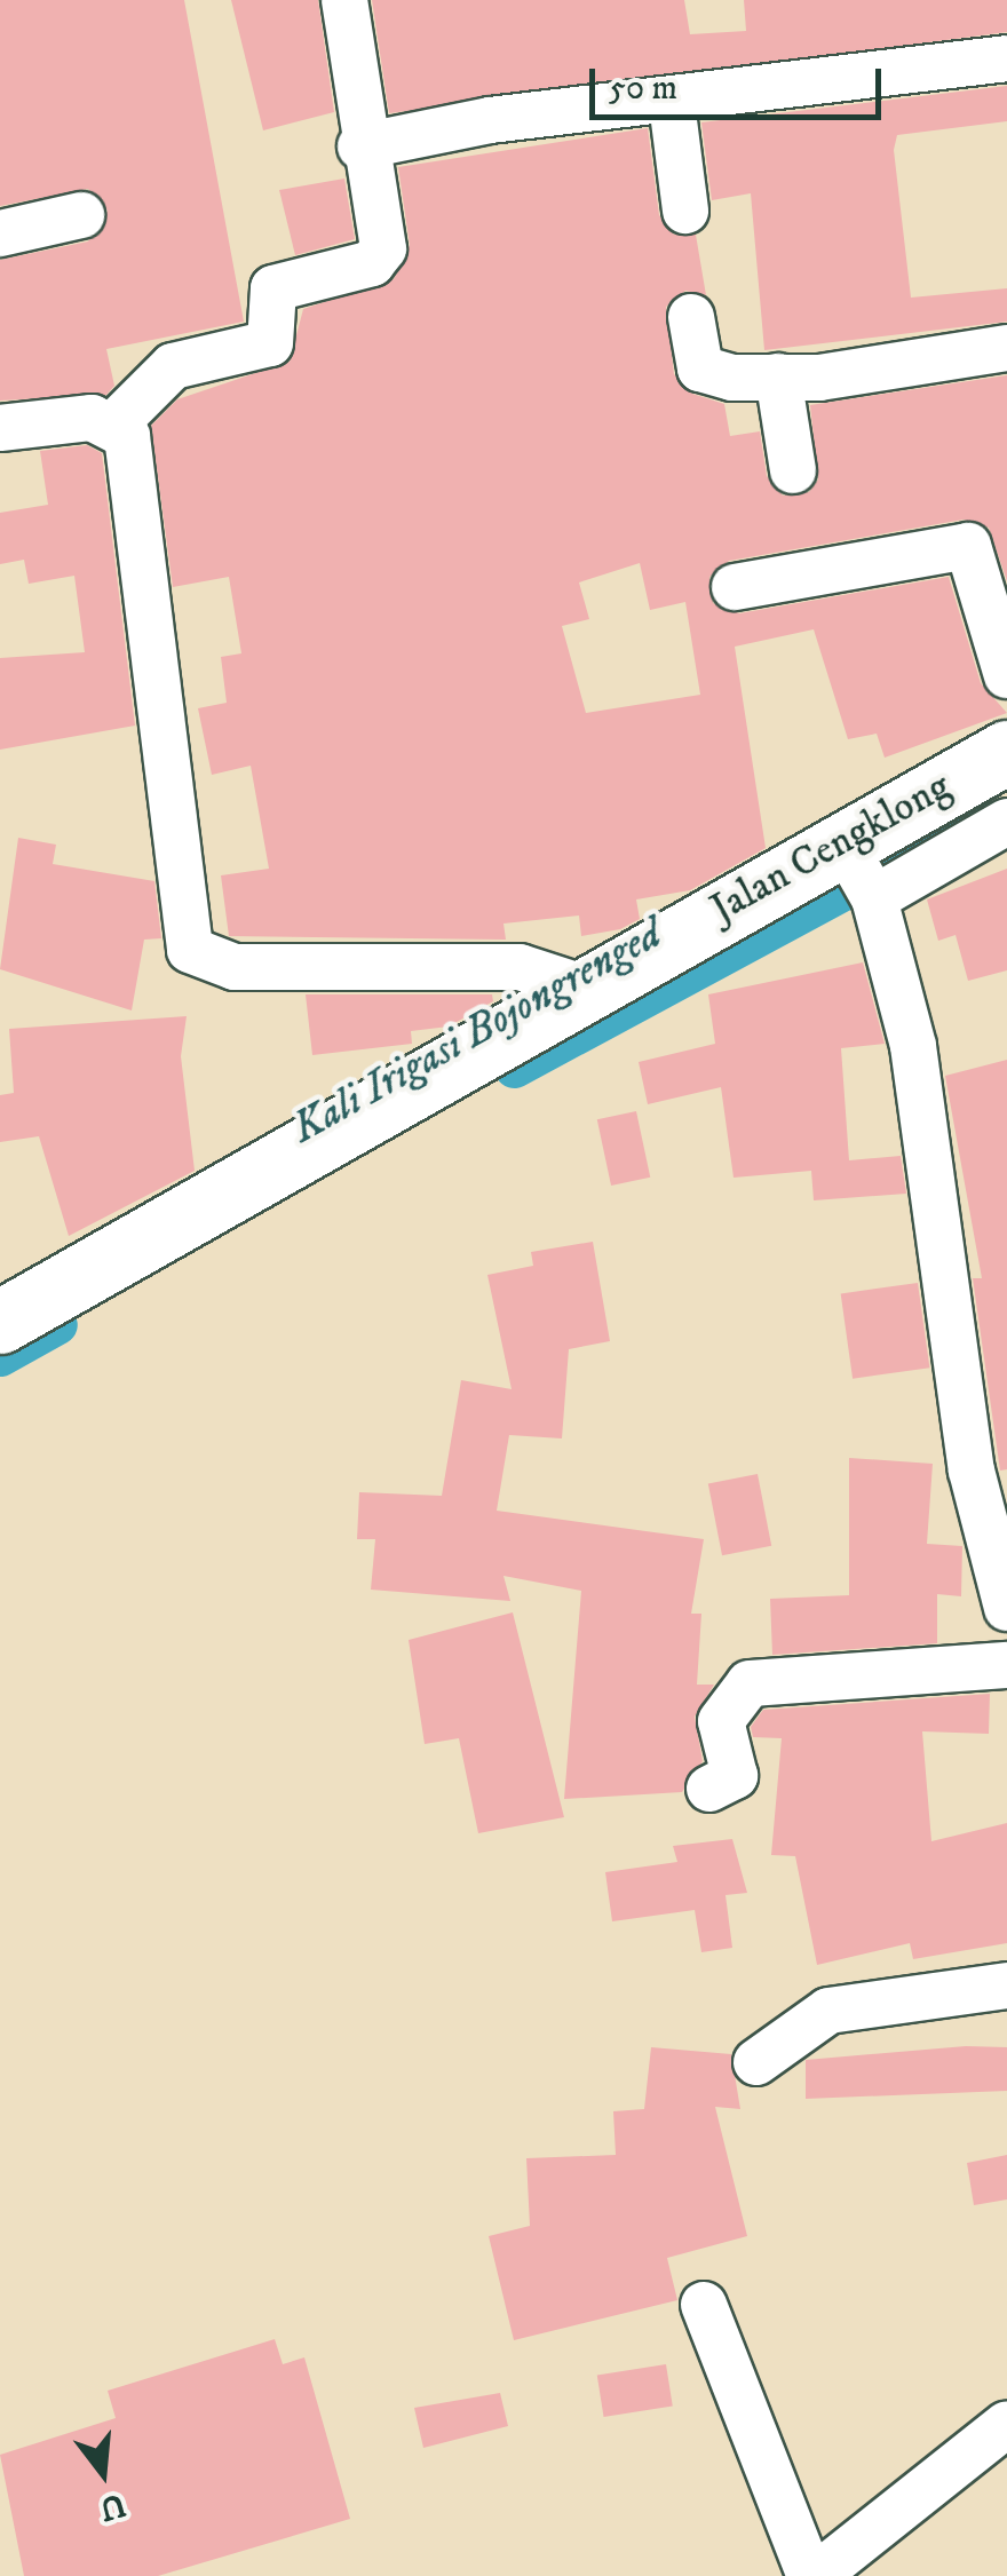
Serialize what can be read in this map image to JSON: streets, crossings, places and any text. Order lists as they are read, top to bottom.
{
  "streets": {
    "main road": ["Jalan Cengklong"]
  },
  "water": ["Kali Irigasi Bojongrenged"],
  "scale_bar": "50 m",
  "north": "bottom"
}
